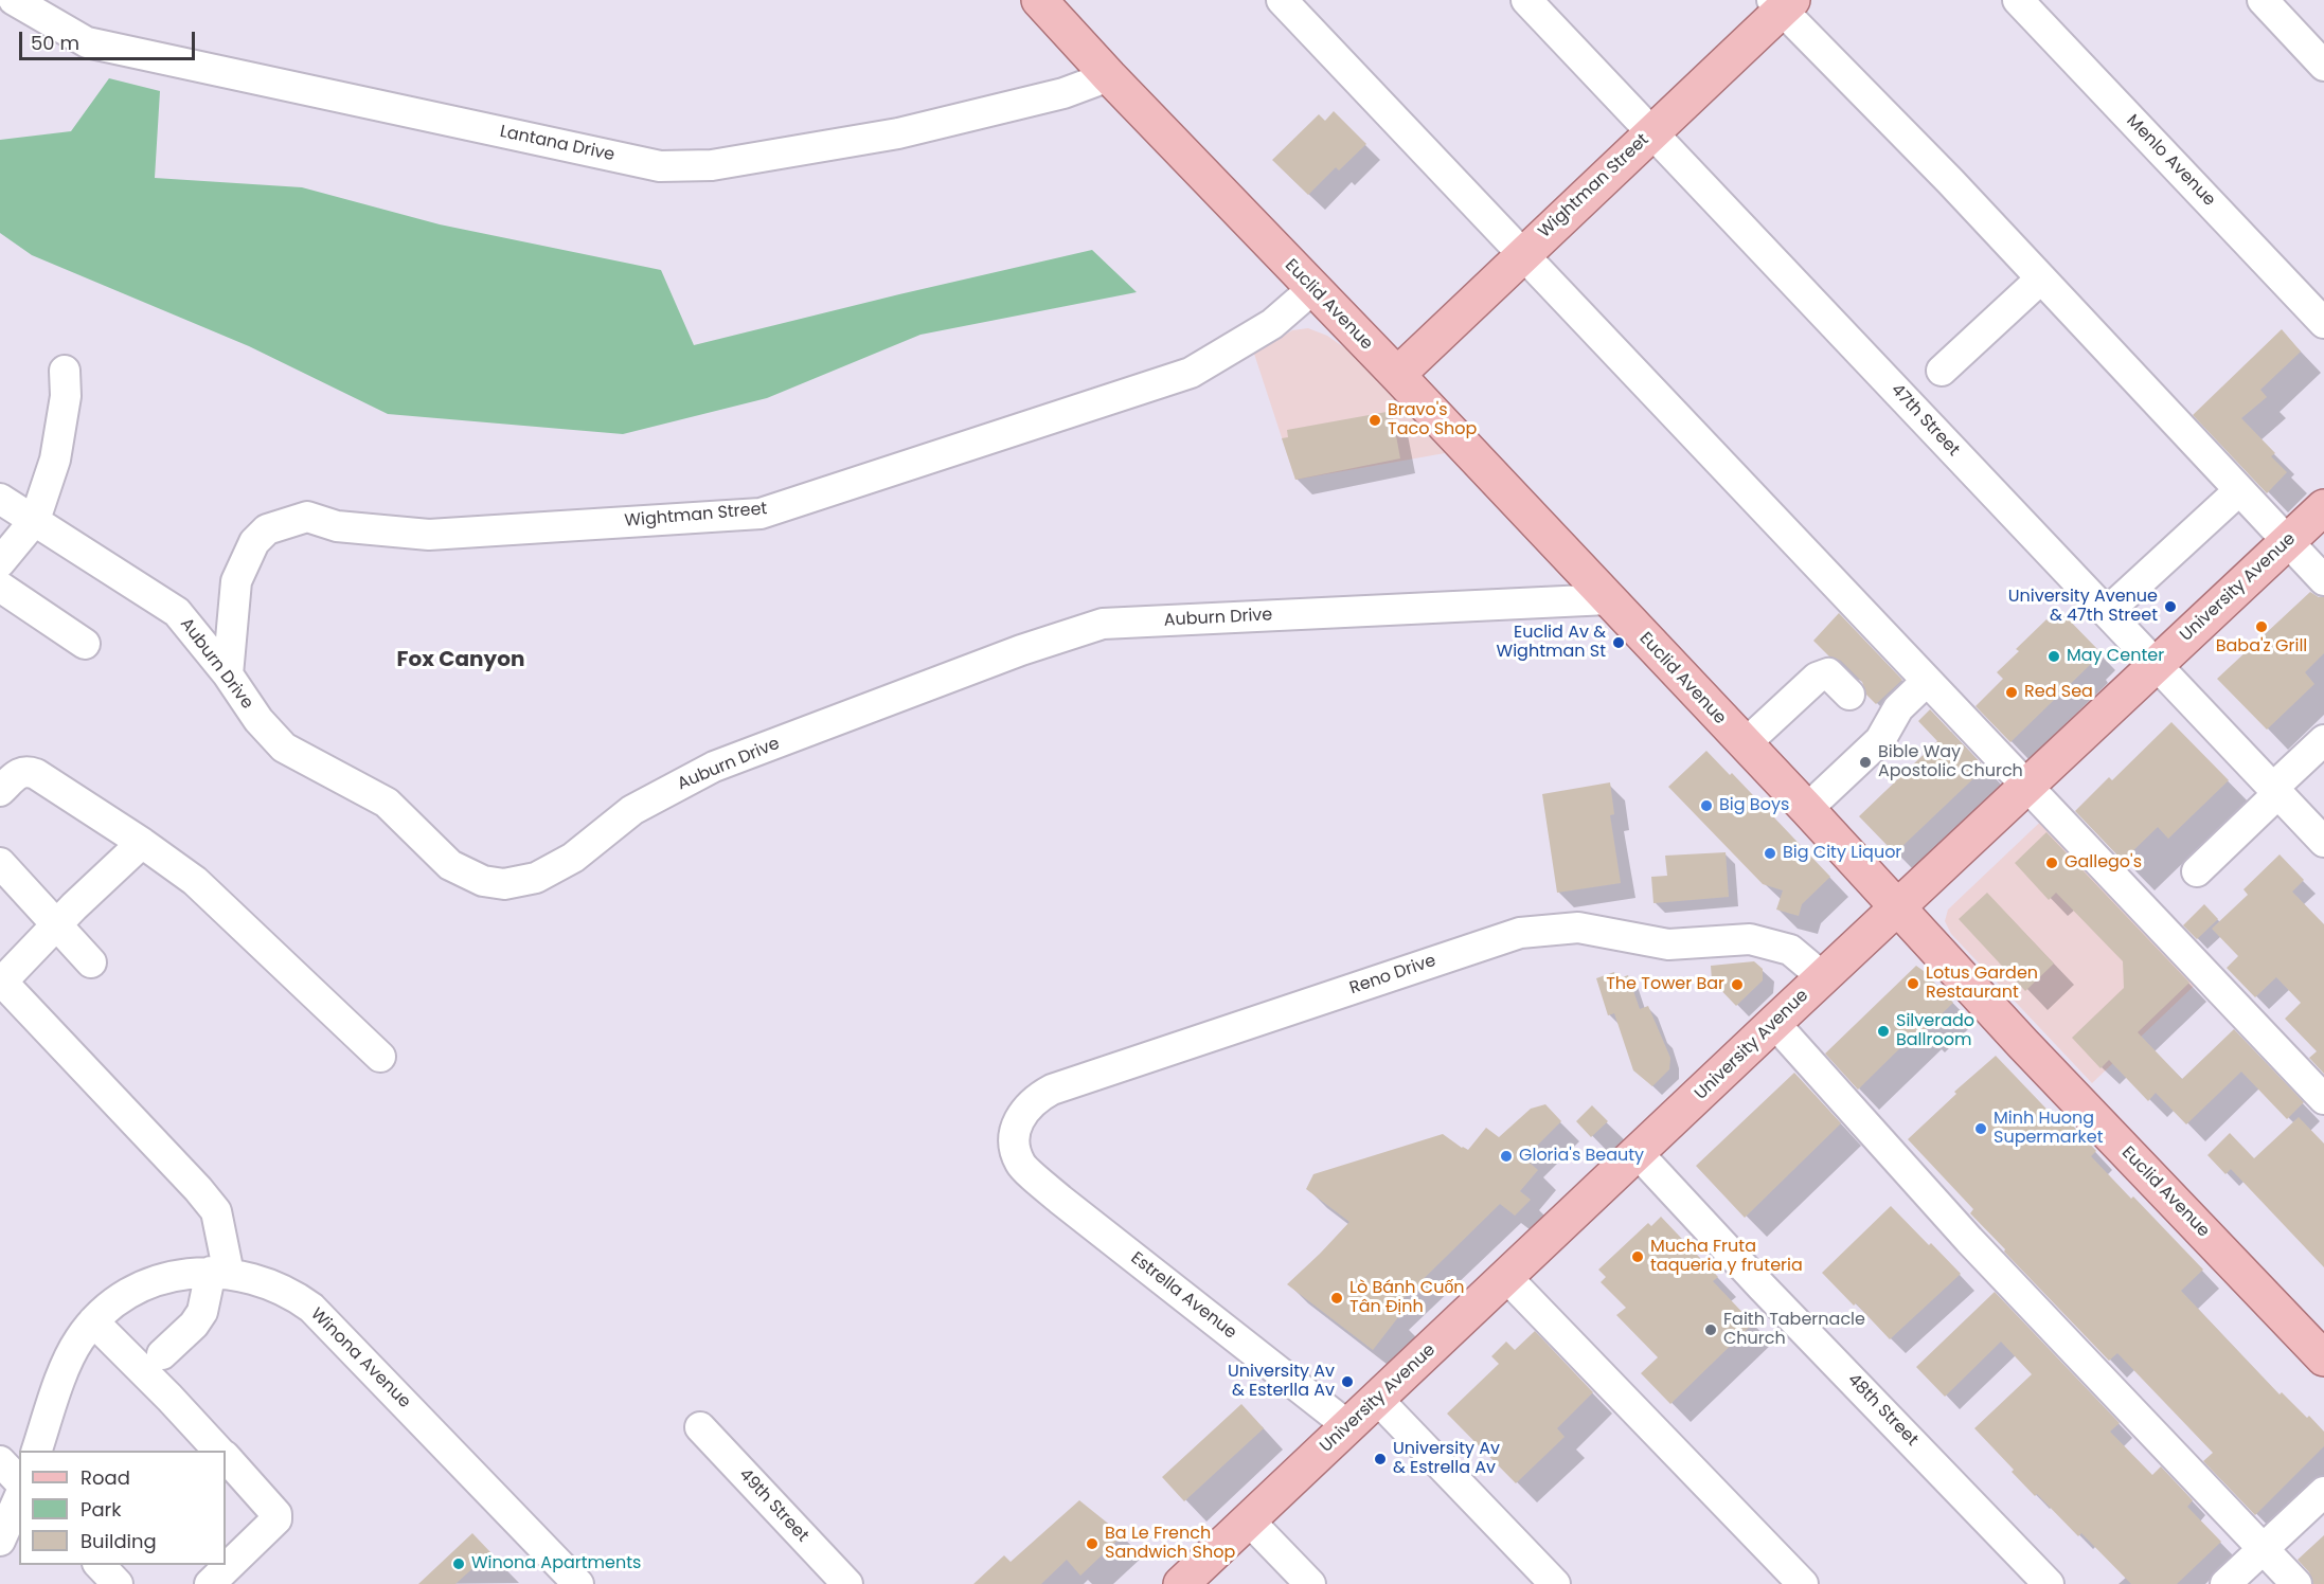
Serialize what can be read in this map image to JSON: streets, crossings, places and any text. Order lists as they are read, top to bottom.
{
  "streets": {
    "main road": ["Wightman Street", "Euclid Avenue", "University Avenue"],
    "street": [
      "Lantana Drive",
      "Menlo Avenue",
      "47th Street",
      "Auburn Drive",
      "Reno Drive",
      "Estrella Avenue",
      "Winona Avenue",
      "48th Street",
      "49th Street"
    ]
  },
  "crossings": [
    ["Lantana Drive", "Euclid Avenue"],
    ["Wightman Street", "Euclid Avenue"],
    ["Wightman Street", "47th Street"],
    ["Wightman Street", "Auburn Drive"],
    ["Euclid Avenue", "University Avenue"],
    ["Euclid Avenue", "Auburn Drive"],
    ["47th Street", "University Avenue"],
    ["University Avenue", "Reno Drive"],
    ["University Avenue", "Estrella Avenue"],
    ["University Avenue", "48th Street"],
    ["Reno Drive", "Estrella Avenue"]
  ],
  "districts": ["Fox Canyon"],
  "places": [
    "Bravo's Taco Shop",
    "University Avenue & 47th Street",
    "Baba'z Grill",
    "Euclid Av & Wightman St",
    "May Center",
    "Red Sea",
    "Bible Way Apostolic Church",
    "Big Boys",
    "Big City Liquor",
    "Gallego's",
    "Lotus Garden Restaurant",
    "The Tower Bar",
    "Silverado Ballroom",
    "Minh Huong Supermarket",
    "Gloria's Beauty",
    "Mucha Fruta taqueria y fruteria",
    "Lò Bánh Cuốn Tân Định",
    "Faith Tabernacle Church",
    "University Av & Esterlla Av",
    "University Av & Estrella Av",
    "Ba Le French Sandwich Shop",
    "Winona Apartments"
  ],
  "legend": ["Road", "Park", "Building"],
  "scale_bar": "50 m"
}
